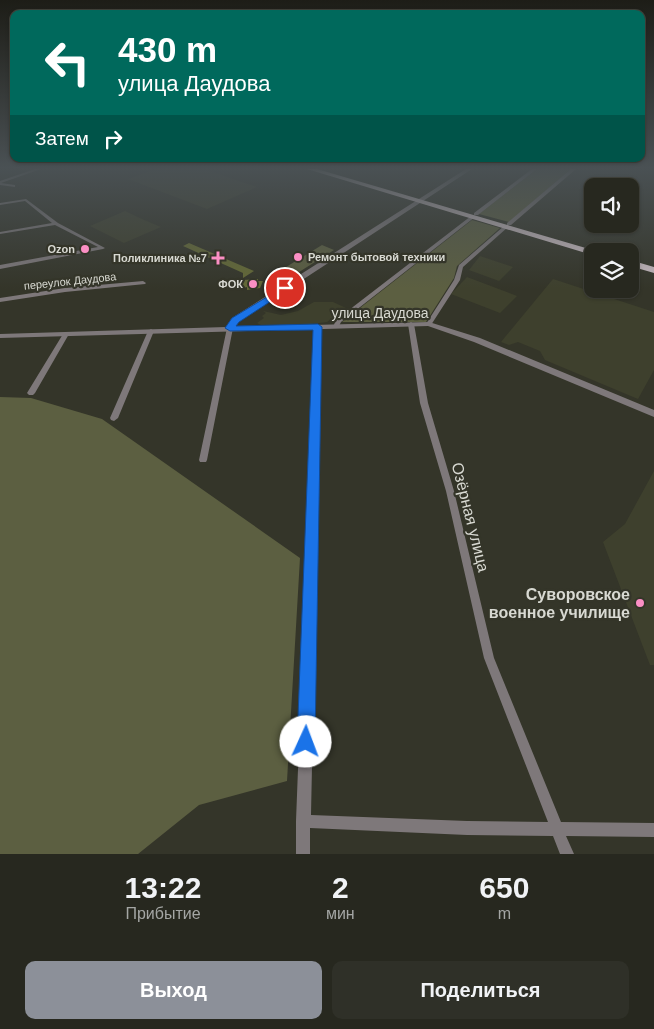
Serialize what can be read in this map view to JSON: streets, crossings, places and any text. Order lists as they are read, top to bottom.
{
  "streets": {
    "street": ["переулок Даудова", "улица Даудова", "Озёрная улица"]
  },
  "crossings": [
    ["улица Даудова", "Озёрная улица"]
  ],
  "places": {
    "other": [
      "Ozon",
      "Ремонт бытовой техники",
      "ФОК",
      "Суворовское военное училище"
    ],
    "health": ["Поликлиника №7"]
  },
  "page": {
    "turn": ["430 m", "улица Даудова"],
    "then": "Затем",
    "eta": [
      "13:22",
      "Прибытие",
      "2",
      "мин",
      "650",
      "m"
    ],
    "buttons": ["Выход", "Поделиться"]
  }
}
